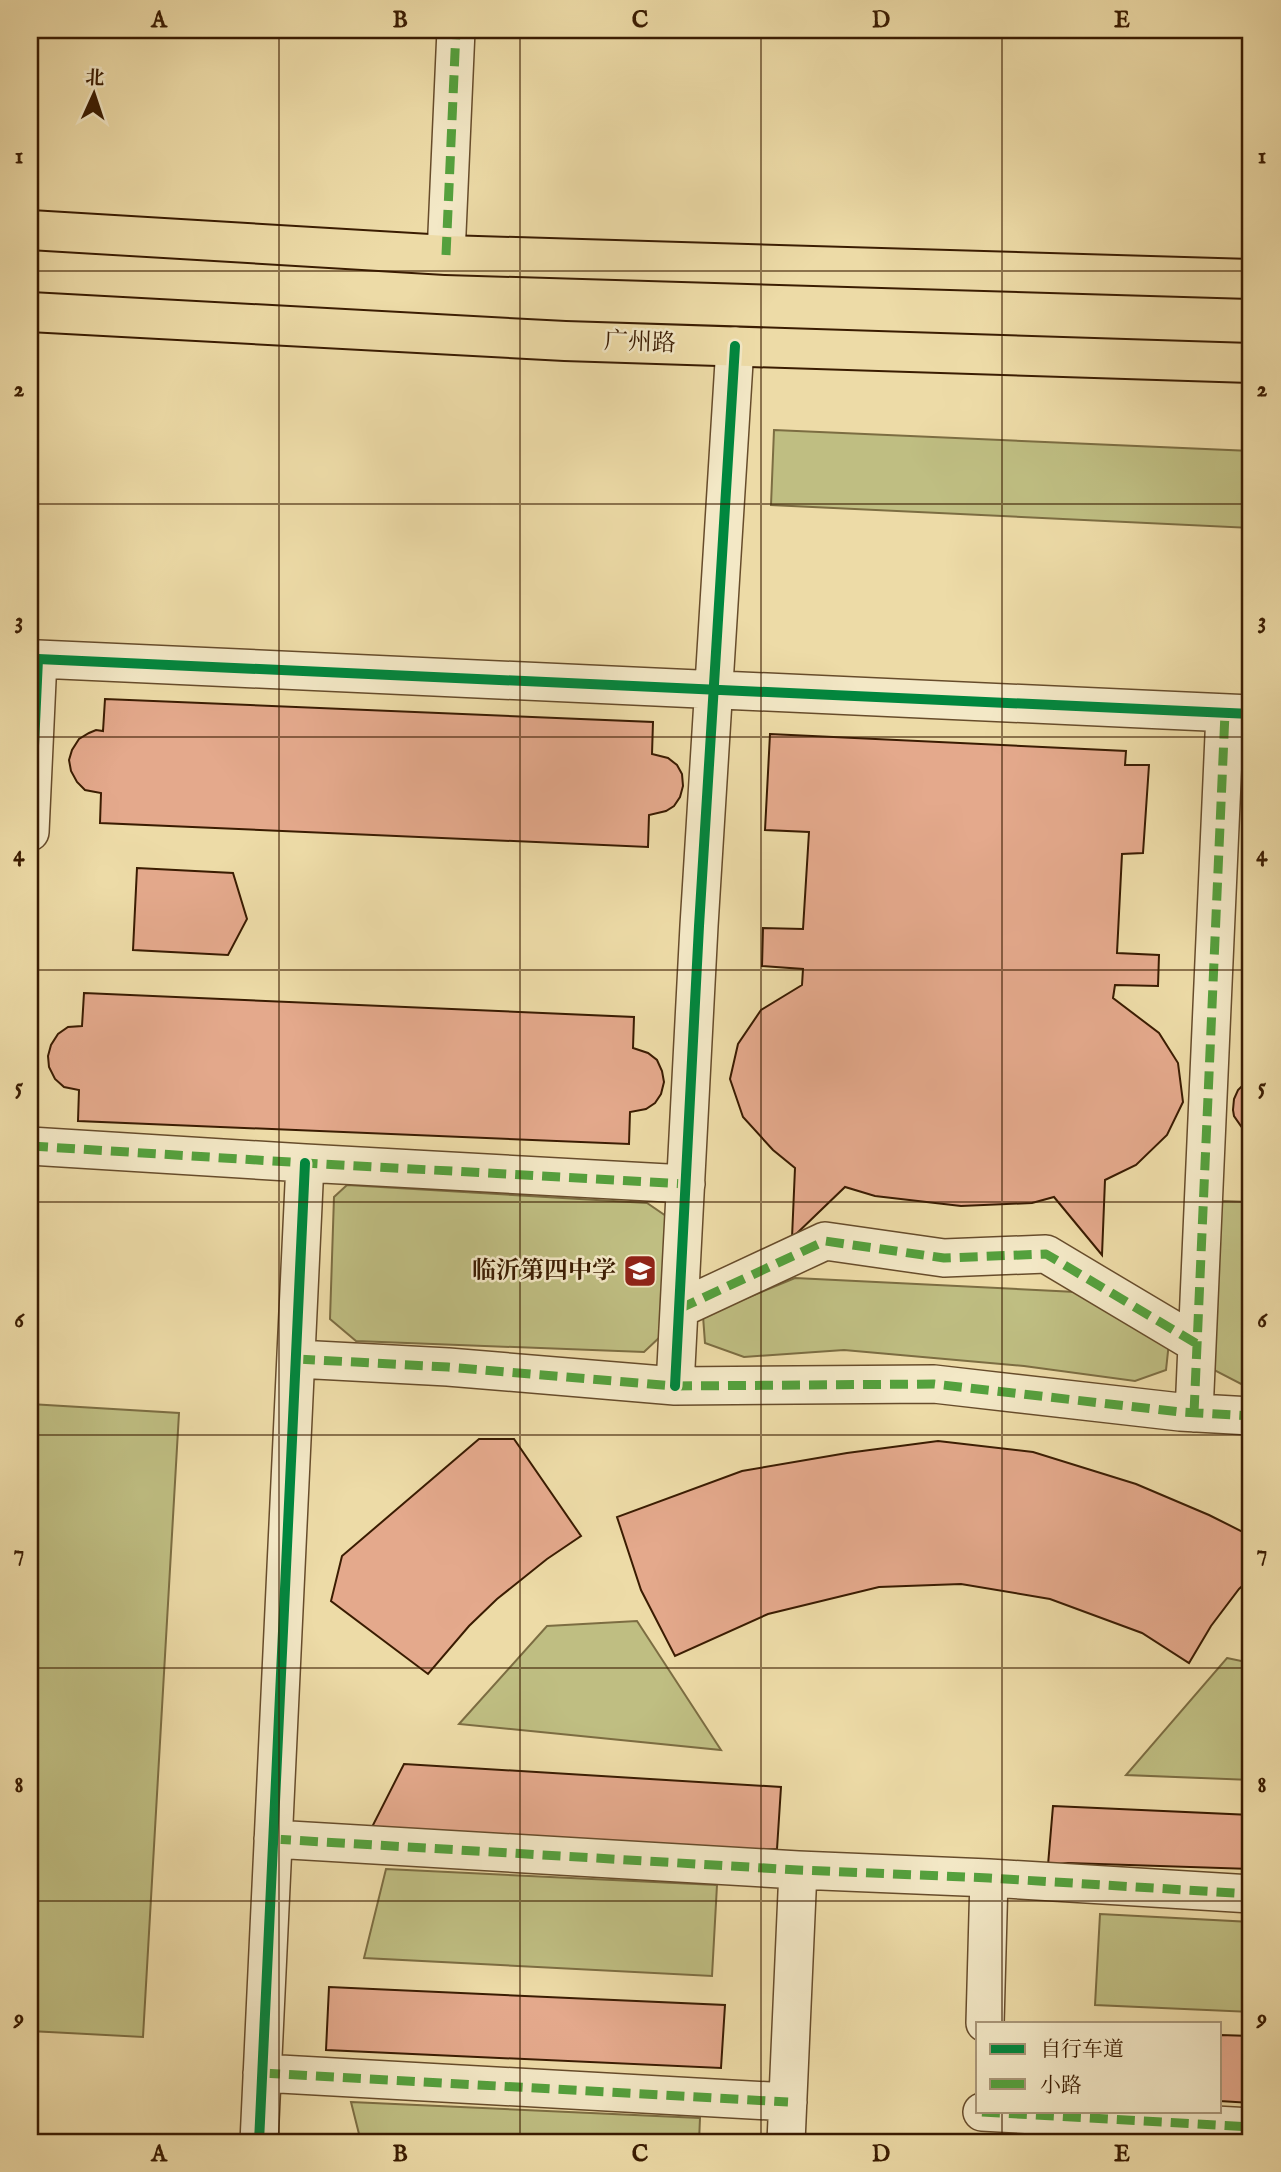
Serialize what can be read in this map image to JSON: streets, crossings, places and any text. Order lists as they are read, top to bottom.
{
  "streets": {
    "main road": ["广州路"]
  },
  "places": {
    "school or university": ["临沂第四中学"]
  },
  "legend": ["自行车道", "小路"],
  "north": "top",
  "grid": {
    "columns": [
      "A",
      "B",
      "C",
      "D",
      "E"
    ],
    "rows": [
      "1",
      "2",
      "3",
      "4",
      "5",
      "6",
      "7",
      "8",
      "9"
    ]
  }
}
